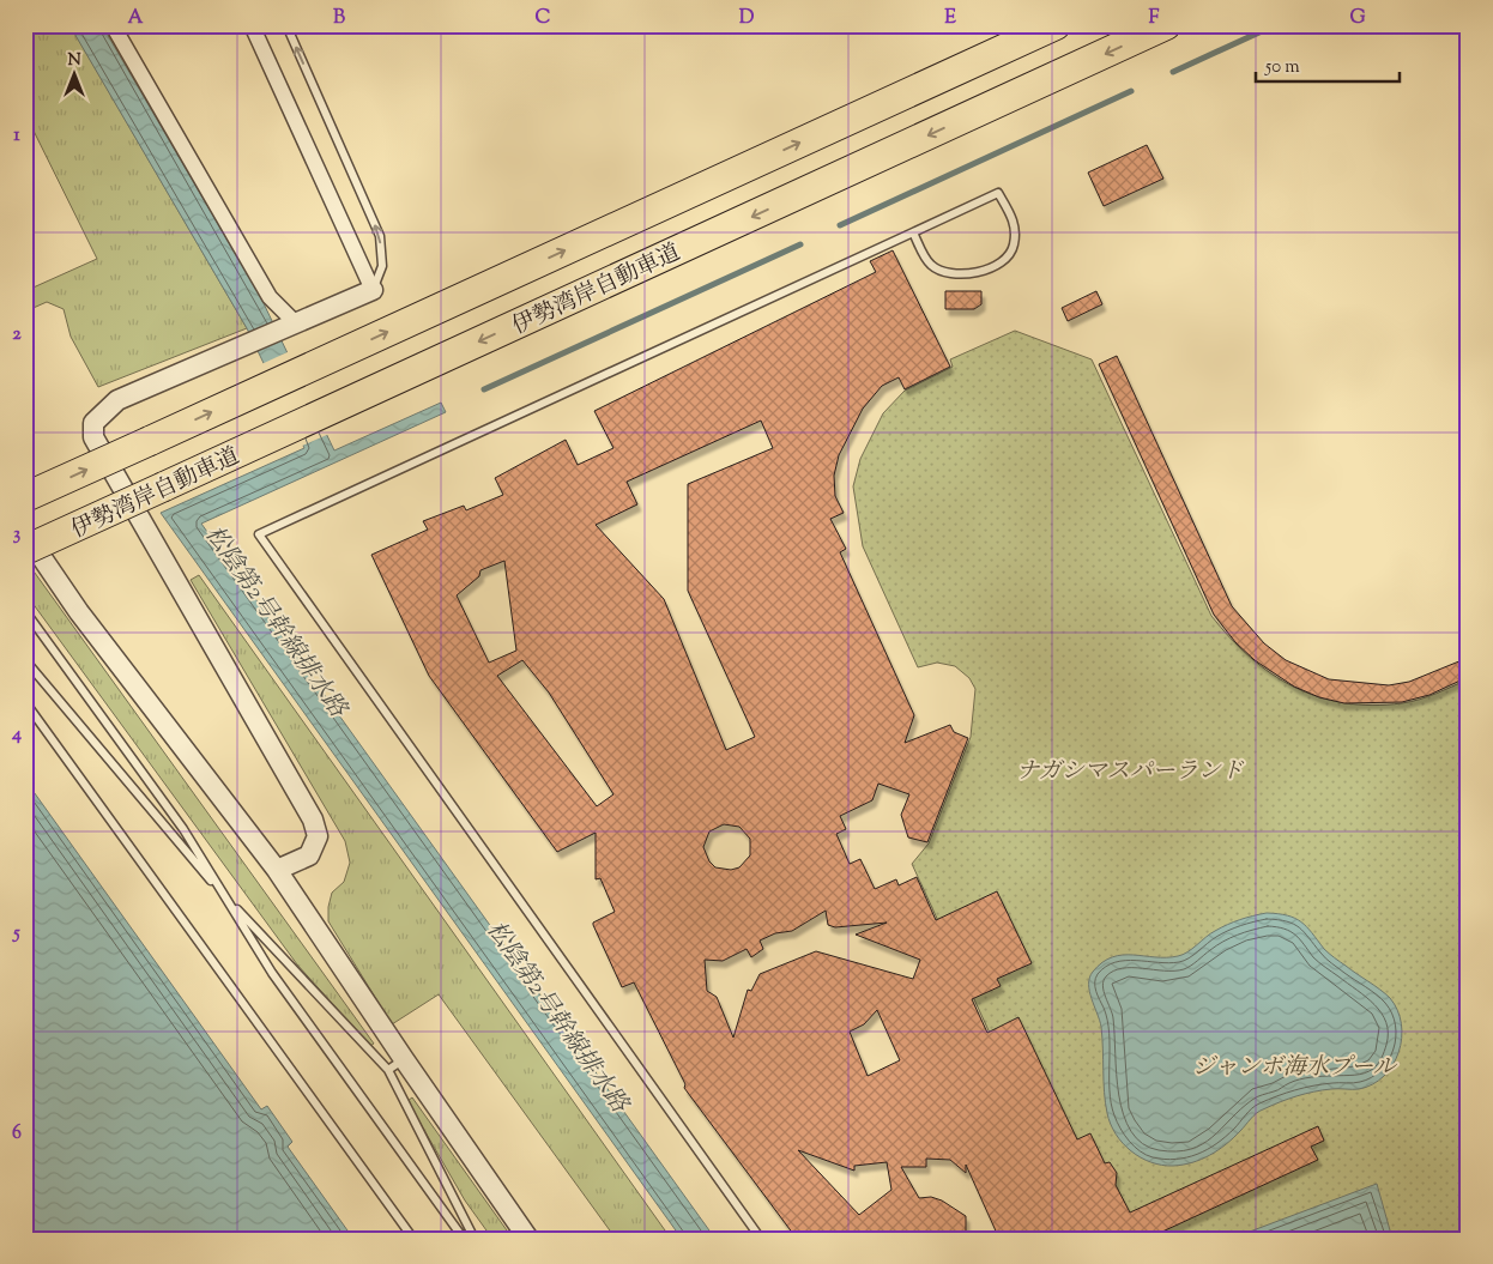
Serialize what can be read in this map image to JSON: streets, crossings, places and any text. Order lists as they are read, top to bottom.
{
  "streets": {
    "highway": ["伊勢湾岸自動車道"]
  },
  "water": ["松陰第2号幹線排水路"],
  "parks": ["ナガシマスパーランド", "ジャンボ海水プール"],
  "scale_bar": "50 m",
  "north": "top",
  "grid": {
    "columns": [
      "A",
      "B",
      "C",
      "D",
      "E",
      "F",
      "G"
    ],
    "rows": [
      "1",
      "2",
      "3",
      "4",
      "5",
      "6"
    ]
  }
}
